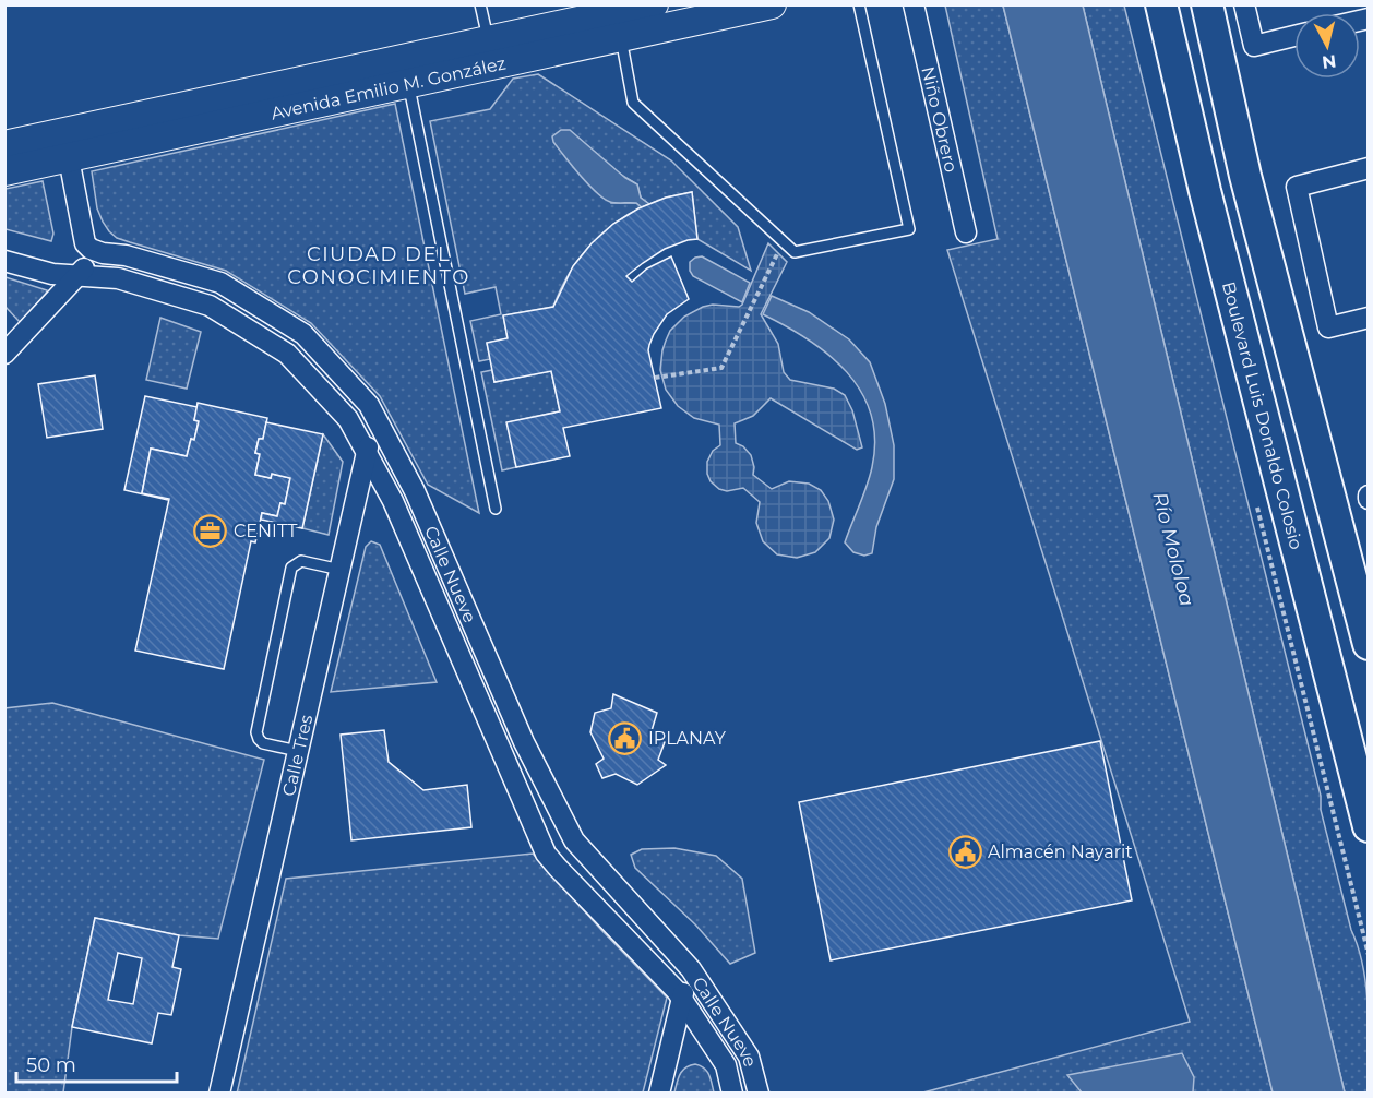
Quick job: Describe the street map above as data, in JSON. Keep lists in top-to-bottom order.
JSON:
{
  "streets": {
    "main road": ["Avenida Emilio M. González", "Boulevard Luis Donaldo Colosio"],
    "street": ["Niño Obrero", "Calle Nueve", "Calle Tres"]
  },
  "crossings": [
    ["Calle Nueve", "Calle Tres"]
  ],
  "districts": ["CIUDAD DEL CONOCIMIENTO"],
  "water": ["Río Mololoa"],
  "places": {
    "office": ["CENITT"],
    "public building": ["IPLANAY", "Almacén Nayarit"]
  },
  "scale_bar": "50 m",
  "north": "bottom"
}
